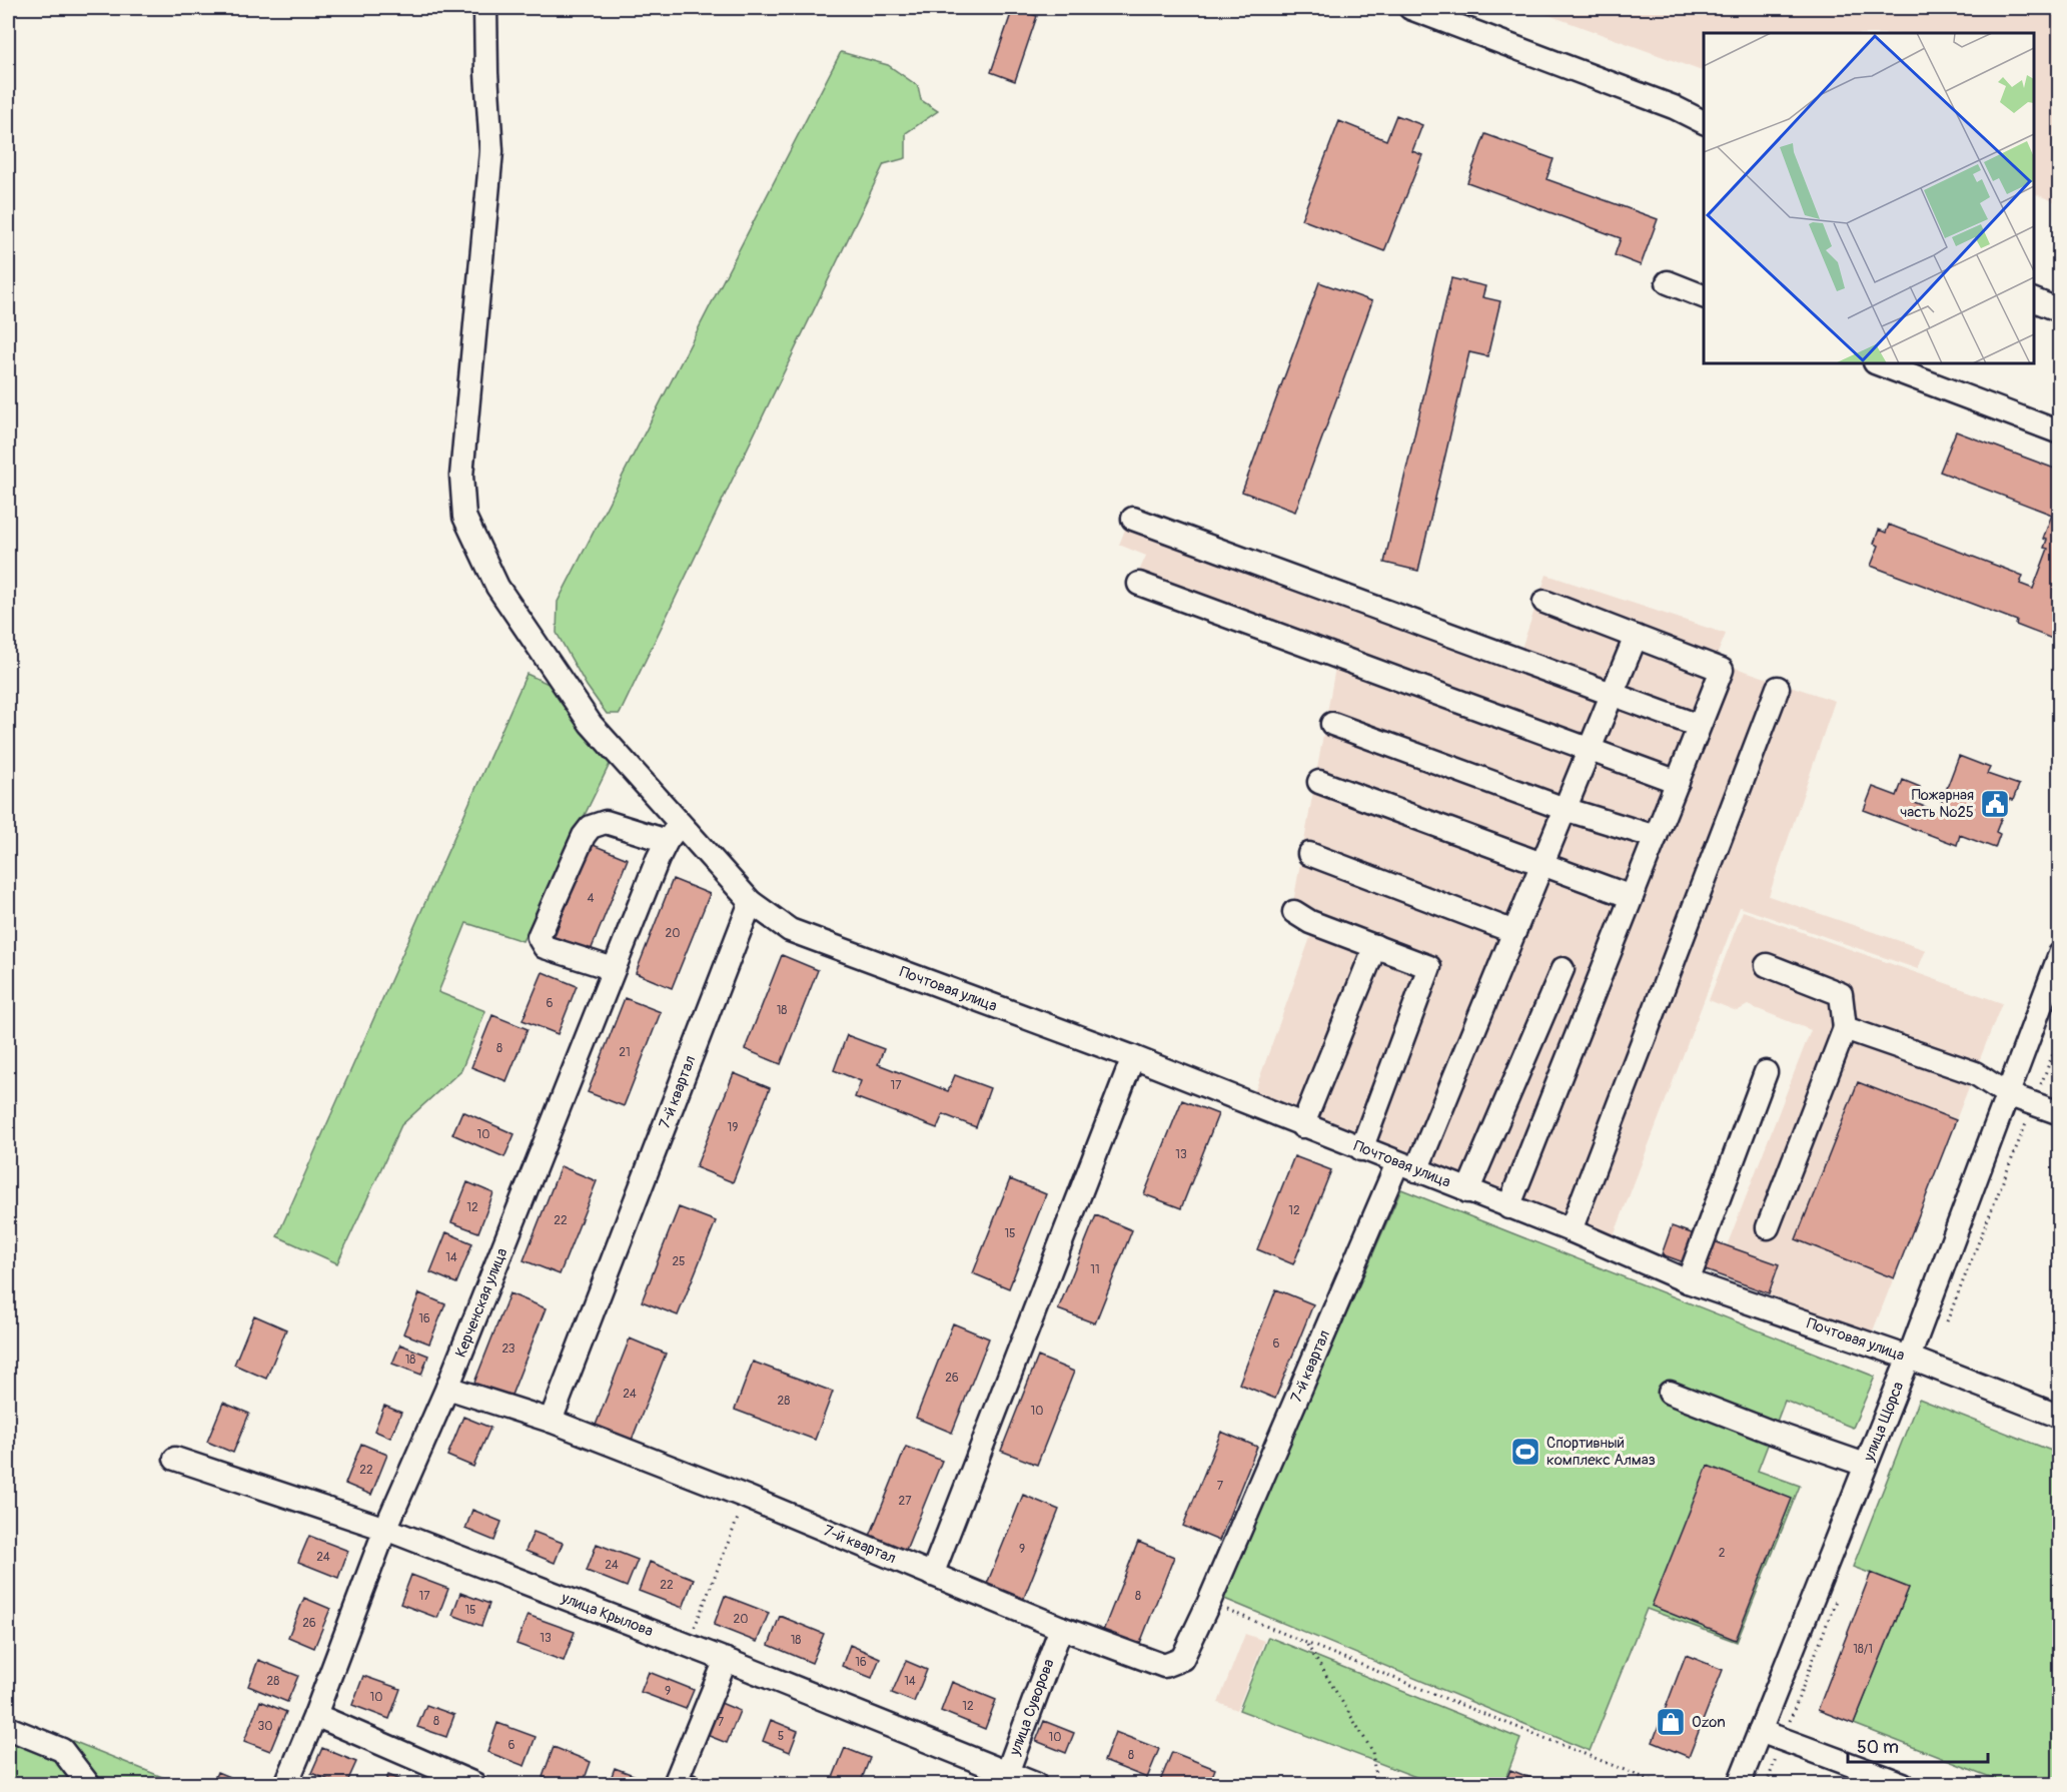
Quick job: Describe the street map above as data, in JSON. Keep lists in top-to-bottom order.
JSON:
{
  "streets": {
    "street": [
      "Почтовая улица",
      "7-й квартал",
      "Керченская улица",
      "улица Щорса",
      "улица Крылова",
      "улица Суворова"
    ]
  },
  "crossings": [
    ["Почтовая улица", "7-й квартал"],
    ["Почтовая улица", "Керченская улица"],
    ["Почтовая улица", "улица Щорса"],
    ["7-й квартал", "улица Суворова"],
    ["Керченская улица", "улица Крылова"],
    ["улица Крылова", "улица Суворова"]
  ],
  "places": {
    "public building": ["Пожарная часть №25"],
    "sports": ["Спортивный комплекс Алмаз"],
    "shop": ["Ozon"]
  },
  "house_numbers": [
    "4",
    "20",
    "6",
    "18",
    "8",
    "21",
    "17",
    "19",
    "10",
    "13",
    "12",
    "12",
    "22",
    "15",
    "14",
    "25",
    "11",
    "16",
    "6",
    "23",
    "18",
    "26",
    "24",
    "28",
    "10",
    "22",
    "7",
    "27",
    "9",
    "2",
    "24",
    "24",
    "22",
    "17",
    "8",
    "15",
    "20",
    "26",
    "13",
    "18",
    "18/1",
    "16",
    "28",
    "14",
    "9",
    "10",
    "12",
    "8",
    "7",
    "30",
    "5",
    "10",
    "6",
    "8"
  ],
  "scale_bar": "50 m"
}
